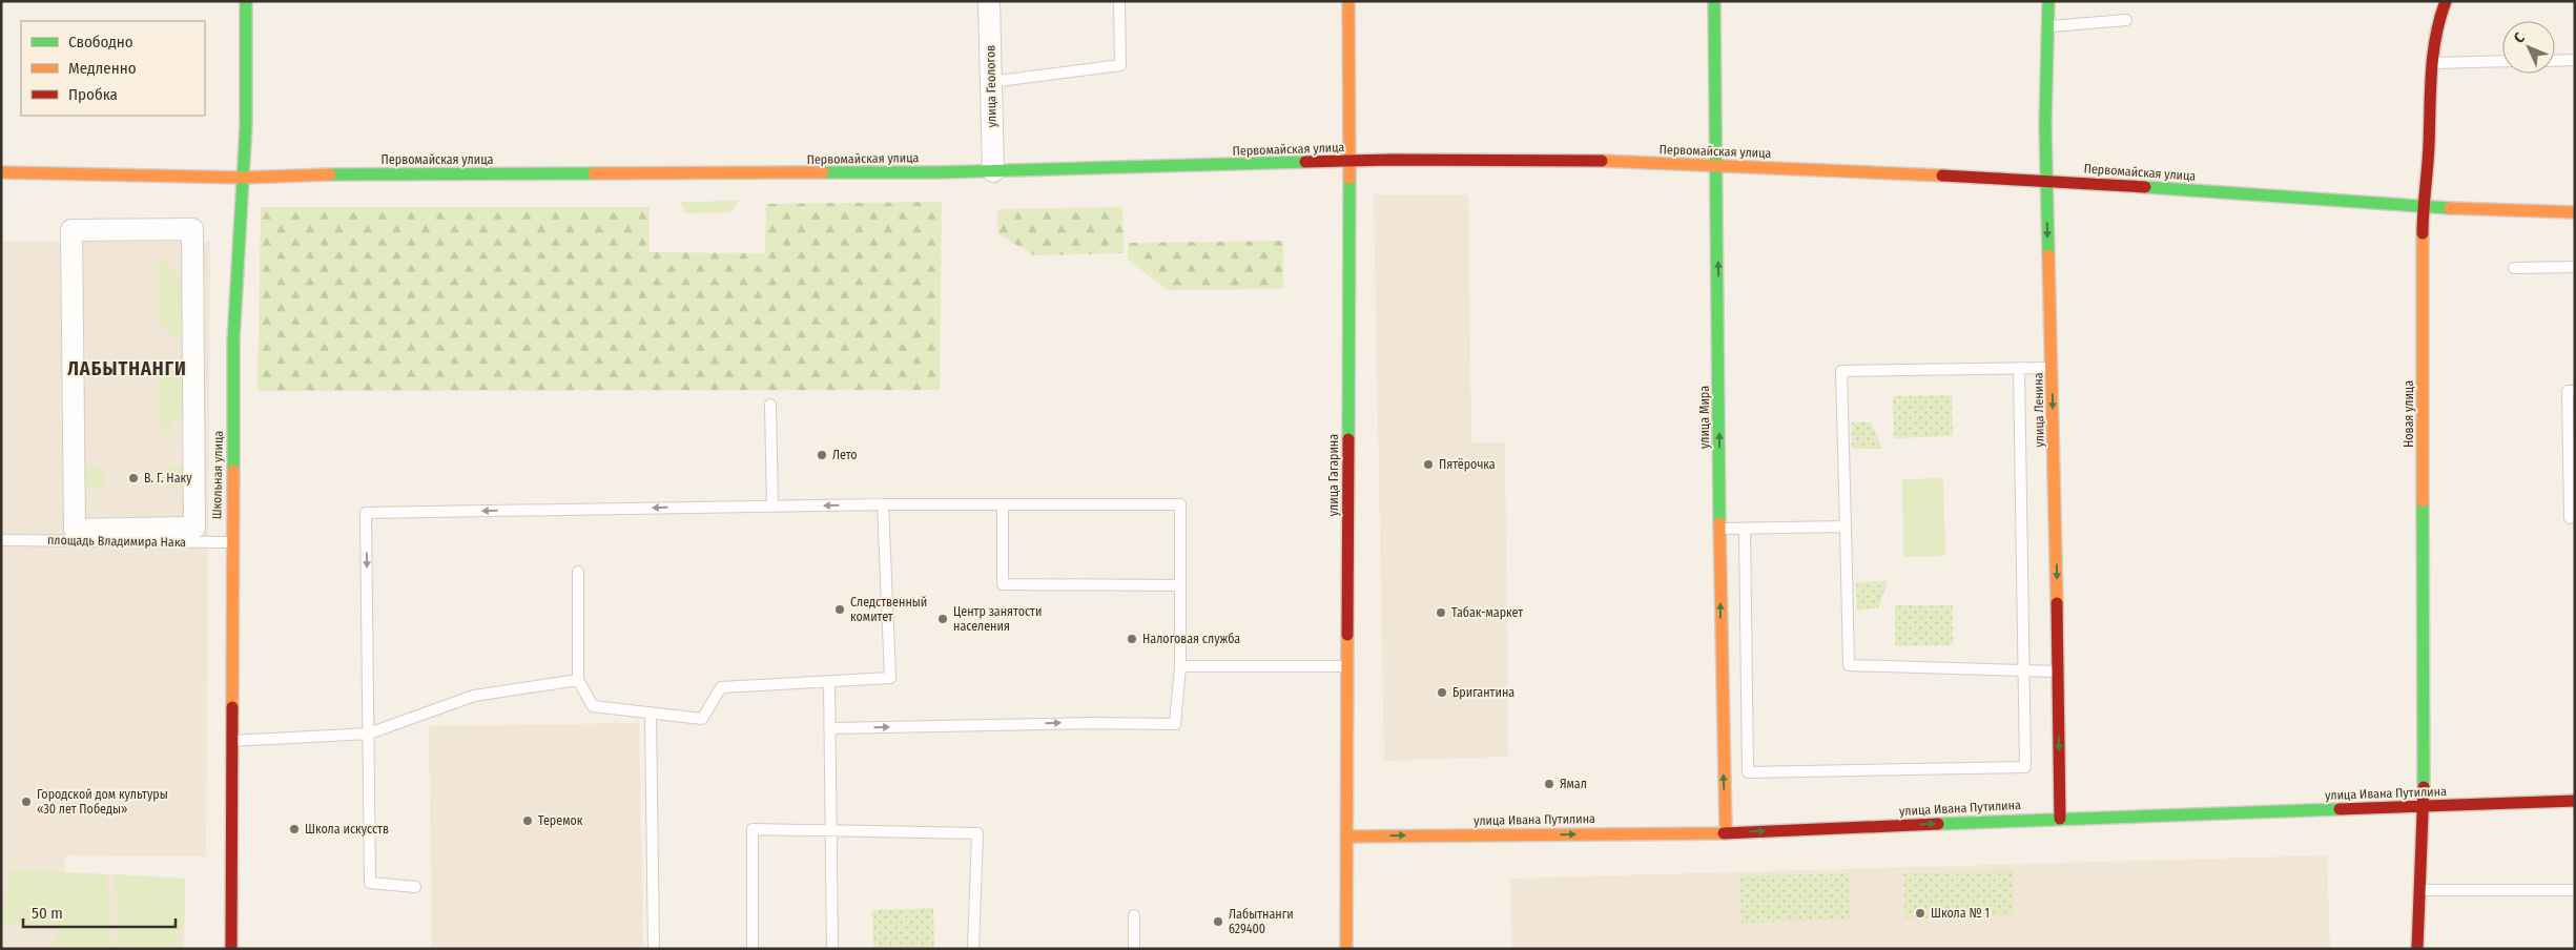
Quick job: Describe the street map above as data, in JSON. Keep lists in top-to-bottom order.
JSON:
{
  "streets": {
    "street": [
      "улица Геологов",
      "Первомайская улица",
      "улица Ленина",
      "Новая улица",
      "улица Мира",
      "Школьная улица",
      "улица Гагарина",
      "площадь Владимира Нака",
      "улица Ивана Путилина"
    ]
  },
  "crossings": [
    ["улица Геологов", "Первомайская улица"],
    ["Первомайская улица", "улица Ленина"],
    ["Первомайская улица", "Новая улица"],
    ["Первомайская улица", "улица Мира"],
    ["Первомайская улица", "Школьная улица"],
    ["Первомайская улица", "улица Гагарина"],
    ["улица Ленина", "улица Ивана Путилина"],
    ["Новая улица", "улица Ивана Путилина"],
    ["улица Мира", "улица Ивана Путилина"],
    ["Школьная улица", "площадь Владимира Нака"],
    ["улица Гагарина", "улица Ивана Путилина"]
  ],
  "one_way": ["улица Ленина", "улица Мира", "улица Ивана Путилина"],
  "districts": ["ЛАБЫТНАНГИ"],
  "places": [
    "Лето",
    "Пятёрочка",
    "В. Г. Наку",
    "Следственный комитет",
    "Табак-маркет",
    "Центр занятости населения",
    "Налоговая служба",
    "Бригантина",
    "Ямал",
    "Городской дом культуры «30 лет Победы»",
    "Теремок",
    "Школа искусств",
    "Школа № 1",
    "Лабытнанги 629400"
  ],
  "legend": ["Свободно", "Медленно", "Пробка"],
  "scale_bar": "50 m",
  "north": "top left"
}
